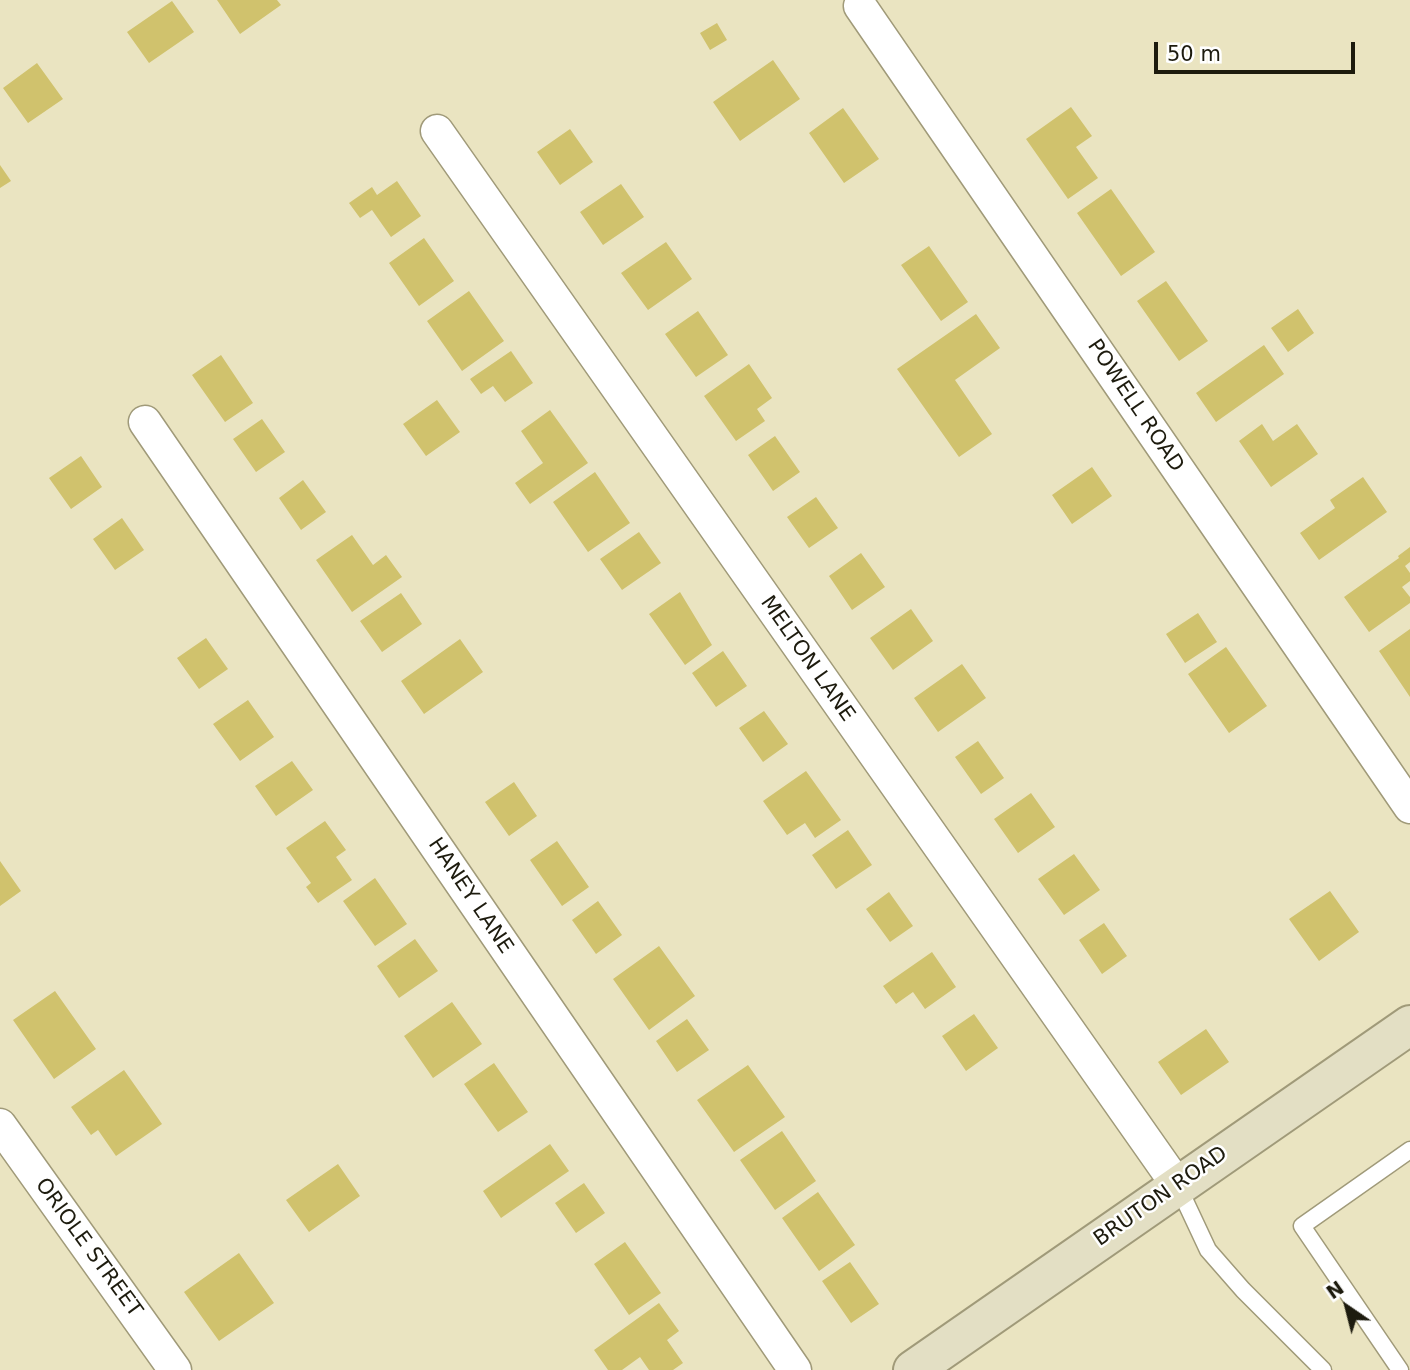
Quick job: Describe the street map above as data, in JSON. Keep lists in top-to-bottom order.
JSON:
{
  "streets": {
    "main road": ["BRUTON ROAD"],
    "street": [
      "POWELL ROAD",
      "MELTON LANE",
      "HANEY LANE",
      "ORIOLE STREET"
    ]
  },
  "crossings": [
    ["MELTON LANE", "BRUTON ROAD"]
  ],
  "scale_bar": "50 m",
  "north": "top left"
}
